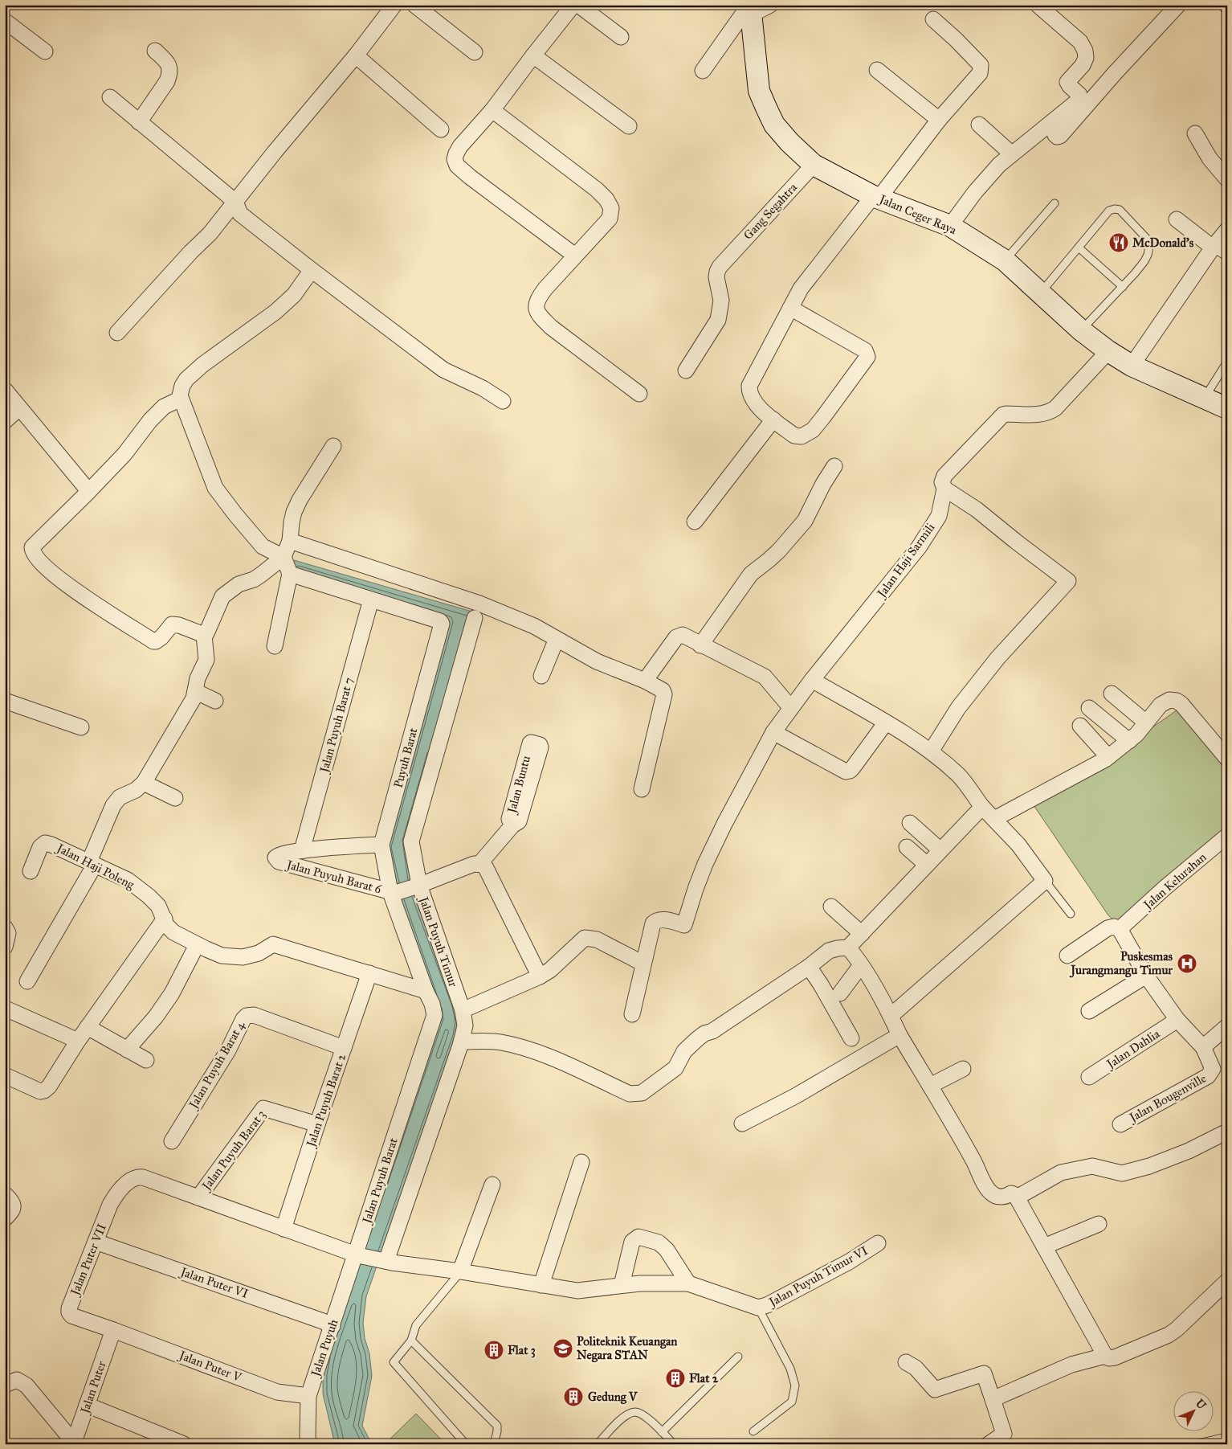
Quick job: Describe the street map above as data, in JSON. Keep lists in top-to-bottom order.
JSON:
{
  "streets": {
    "main road": ["Jalan Ceger Raya"],
    "street": [
      "Gang Segahtra",
      "Jalan Haji Sarmili",
      "Jalan Puyuh Barat 7",
      "Puyuh Barat",
      "Jalan Buntu",
      "Jalan Haji Poleng",
      "Jalan Puyuh Barat 6",
      "Jalan Kelurahan",
      "Jalan Puyuh Timur",
      "Jalan Dahlia",
      "Jalan Puyuh Barat 4",
      "Jalan Bougenville",
      "Jalan Puyuh Barat 2",
      "Jalan Puyuh Barat 3",
      "Jalan Puyuh Barat",
      "Jalan Puter VII",
      "Jalan Puyuh Timur VI",
      "Jalan Puter VI",
      "Jalan Puyuh",
      "Jalan Puter V",
      "Jalan Puter"
    ]
  },
  "crossings": [
    ["Gang Segahtra", "Jalan Ceger Raya"],
    ["Jalan Ceger Raya", "Jalan Haji Sarmili"],
    ["Jalan Puyuh Barat 7", "Puyuh Barat"],
    ["Jalan Puyuh Barat 7", "Jalan Puyuh Barat 6"],
    ["Puyuh Barat", "Jalan Puyuh Barat 6"],
    ["Puyuh Barat", "Jalan Puyuh Barat"],
    ["Jalan Haji Poleng", "Jalan Puyuh Barat 2"],
    ["Jalan Haji Poleng", "Jalan Puyuh Barat"],
    ["Jalan Puyuh Barat 6", "Jalan Puyuh Barat"],
    ["Jalan Puyuh Barat 4", "Jalan Puyuh Barat 2"],
    ["Jalan Puyuh Barat 2", "Jalan Puyuh Barat 3"],
    ["Jalan Puyuh Barat 3", "Jalan Puter VII"],
    ["Jalan Puyuh Barat", "Jalan Puyuh"],
    ["Jalan Puter VII", "Jalan Puter VI"],
    ["Jalan Puter VII", "Jalan Puter V"],
    ["Jalan Puter VII", "Jalan Puter"],
    ["Jalan Puter VI", "Jalan Puyuh"],
    ["Jalan Puyuh", "Jalan Puter V"],
    ["Jalan Puter V", "Jalan Puter"]
  ],
  "places": {
    "restaurant": ["McDonald's"],
    "hospital": ["Puskesmas Jurangmangu Timur"],
    "school or university": ["Politeknik Keuangan Negara STAN"],
    "building": ["Flat 3", "Flat 2", "Gedung V"]
  },
  "north": "top right"
}
